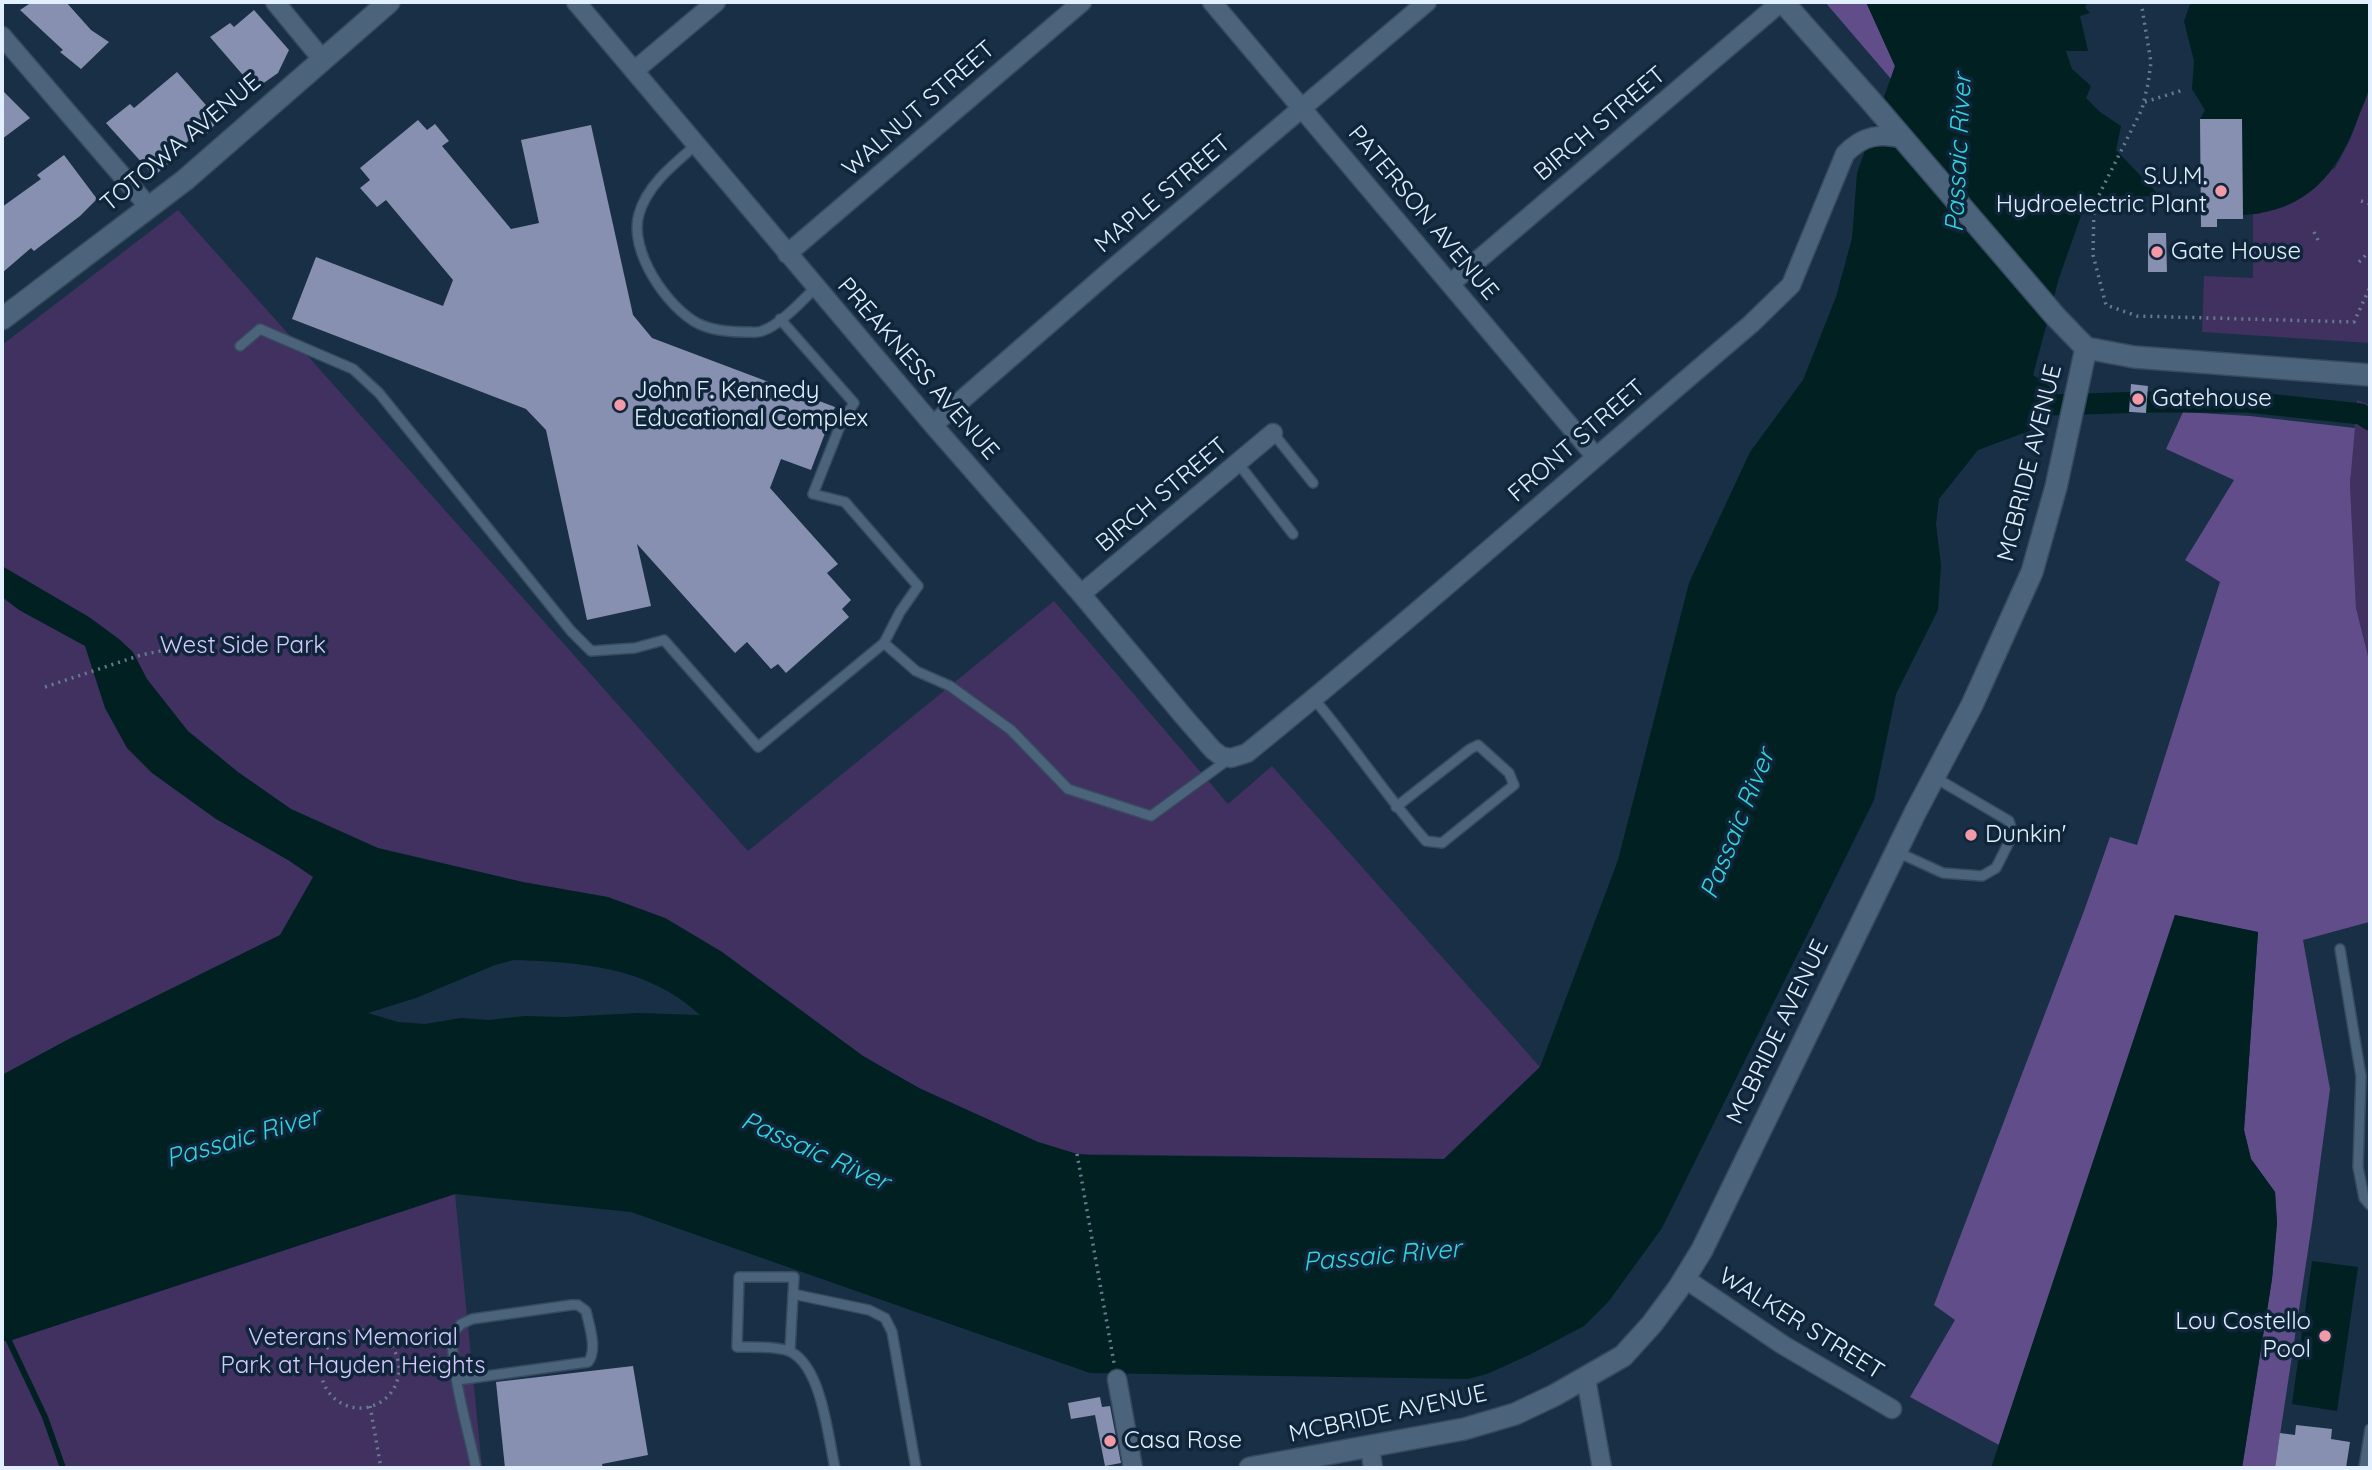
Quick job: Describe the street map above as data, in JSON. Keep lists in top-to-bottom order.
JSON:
{
  "streets": {
    "main road": ["TOTOWA AVENUE", "MCBRIDE AVENUE"],
    "street": [
      "WALNUT STREET",
      "BIRCH STREET",
      "MAPLE STREET",
      "PATERSON AVENUE",
      "PREAKNESS AVENUE",
      "FRONT STREET",
      "WALKER STREET"
    ]
  },
  "crossings": [
    ["WALNUT STREET", "PREAKNESS AVENUE"],
    ["BIRCH STREET", "PATERSON AVENUE"],
    ["BIRCH STREET", "PREAKNESS AVENUE"],
    ["MAPLE STREET", "PATERSON AVENUE"],
    ["MAPLE STREET", "PREAKNESS AVENUE"],
    ["PATERSON AVENUE", "FRONT STREET"],
    ["PREAKNESS AVENUE", "FRONT STREET"],
    ["MCBRIDE AVENUE", "WALKER STREET"]
  ],
  "water": ["Passaic River"],
  "parks": ["West Side Park", "Veterans Memorial Park at Hayden Heights"],
  "places": [
    "S.U.M. Hydroelectric Plant",
    "Gate House",
    "Gatehouse",
    "John F. Kennedy Educational Complex",
    "Dunkin'",
    "Lou Costello Pool",
    "Casa Rose"
  ]
}
